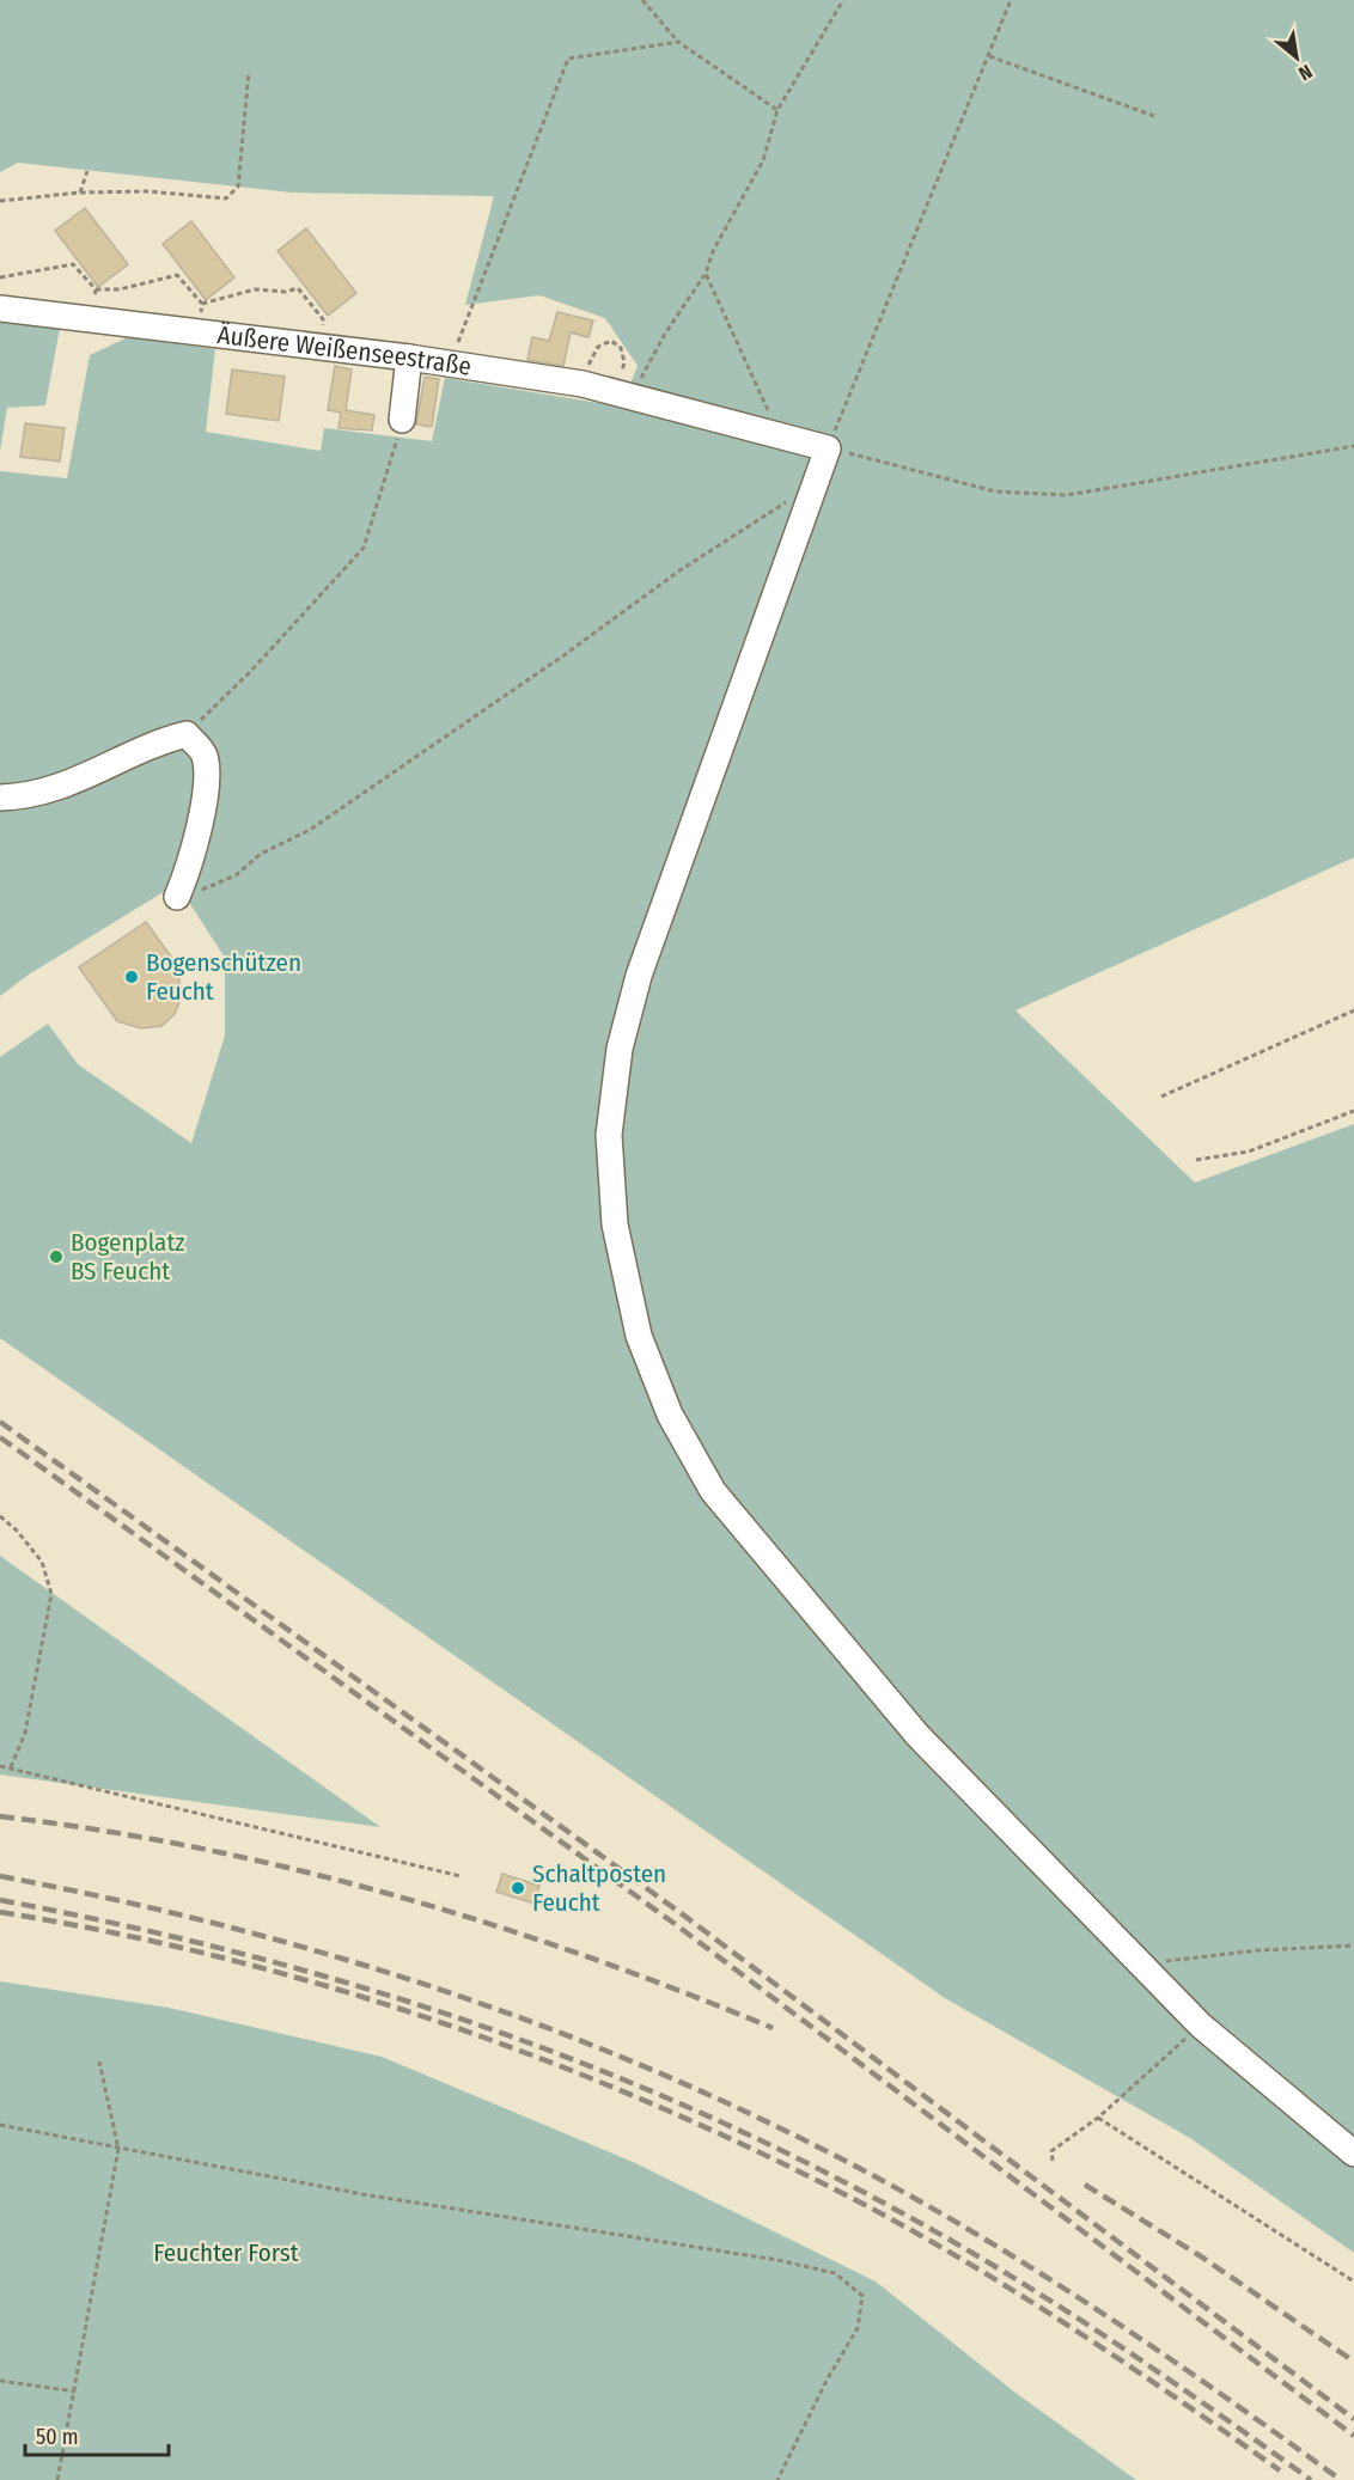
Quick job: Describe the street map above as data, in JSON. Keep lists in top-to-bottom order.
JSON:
{
  "streets": {
    "street": ["Äußere Weißenseestraße"]
  },
  "parks": ["Feuchter Forst"],
  "places": ["Bogenschützen Feucht", "Bogenplatz BS Feucht", "Schaltposten Feucht"],
  "scale_bar": "50 m",
  "north": "bottom right"
}
